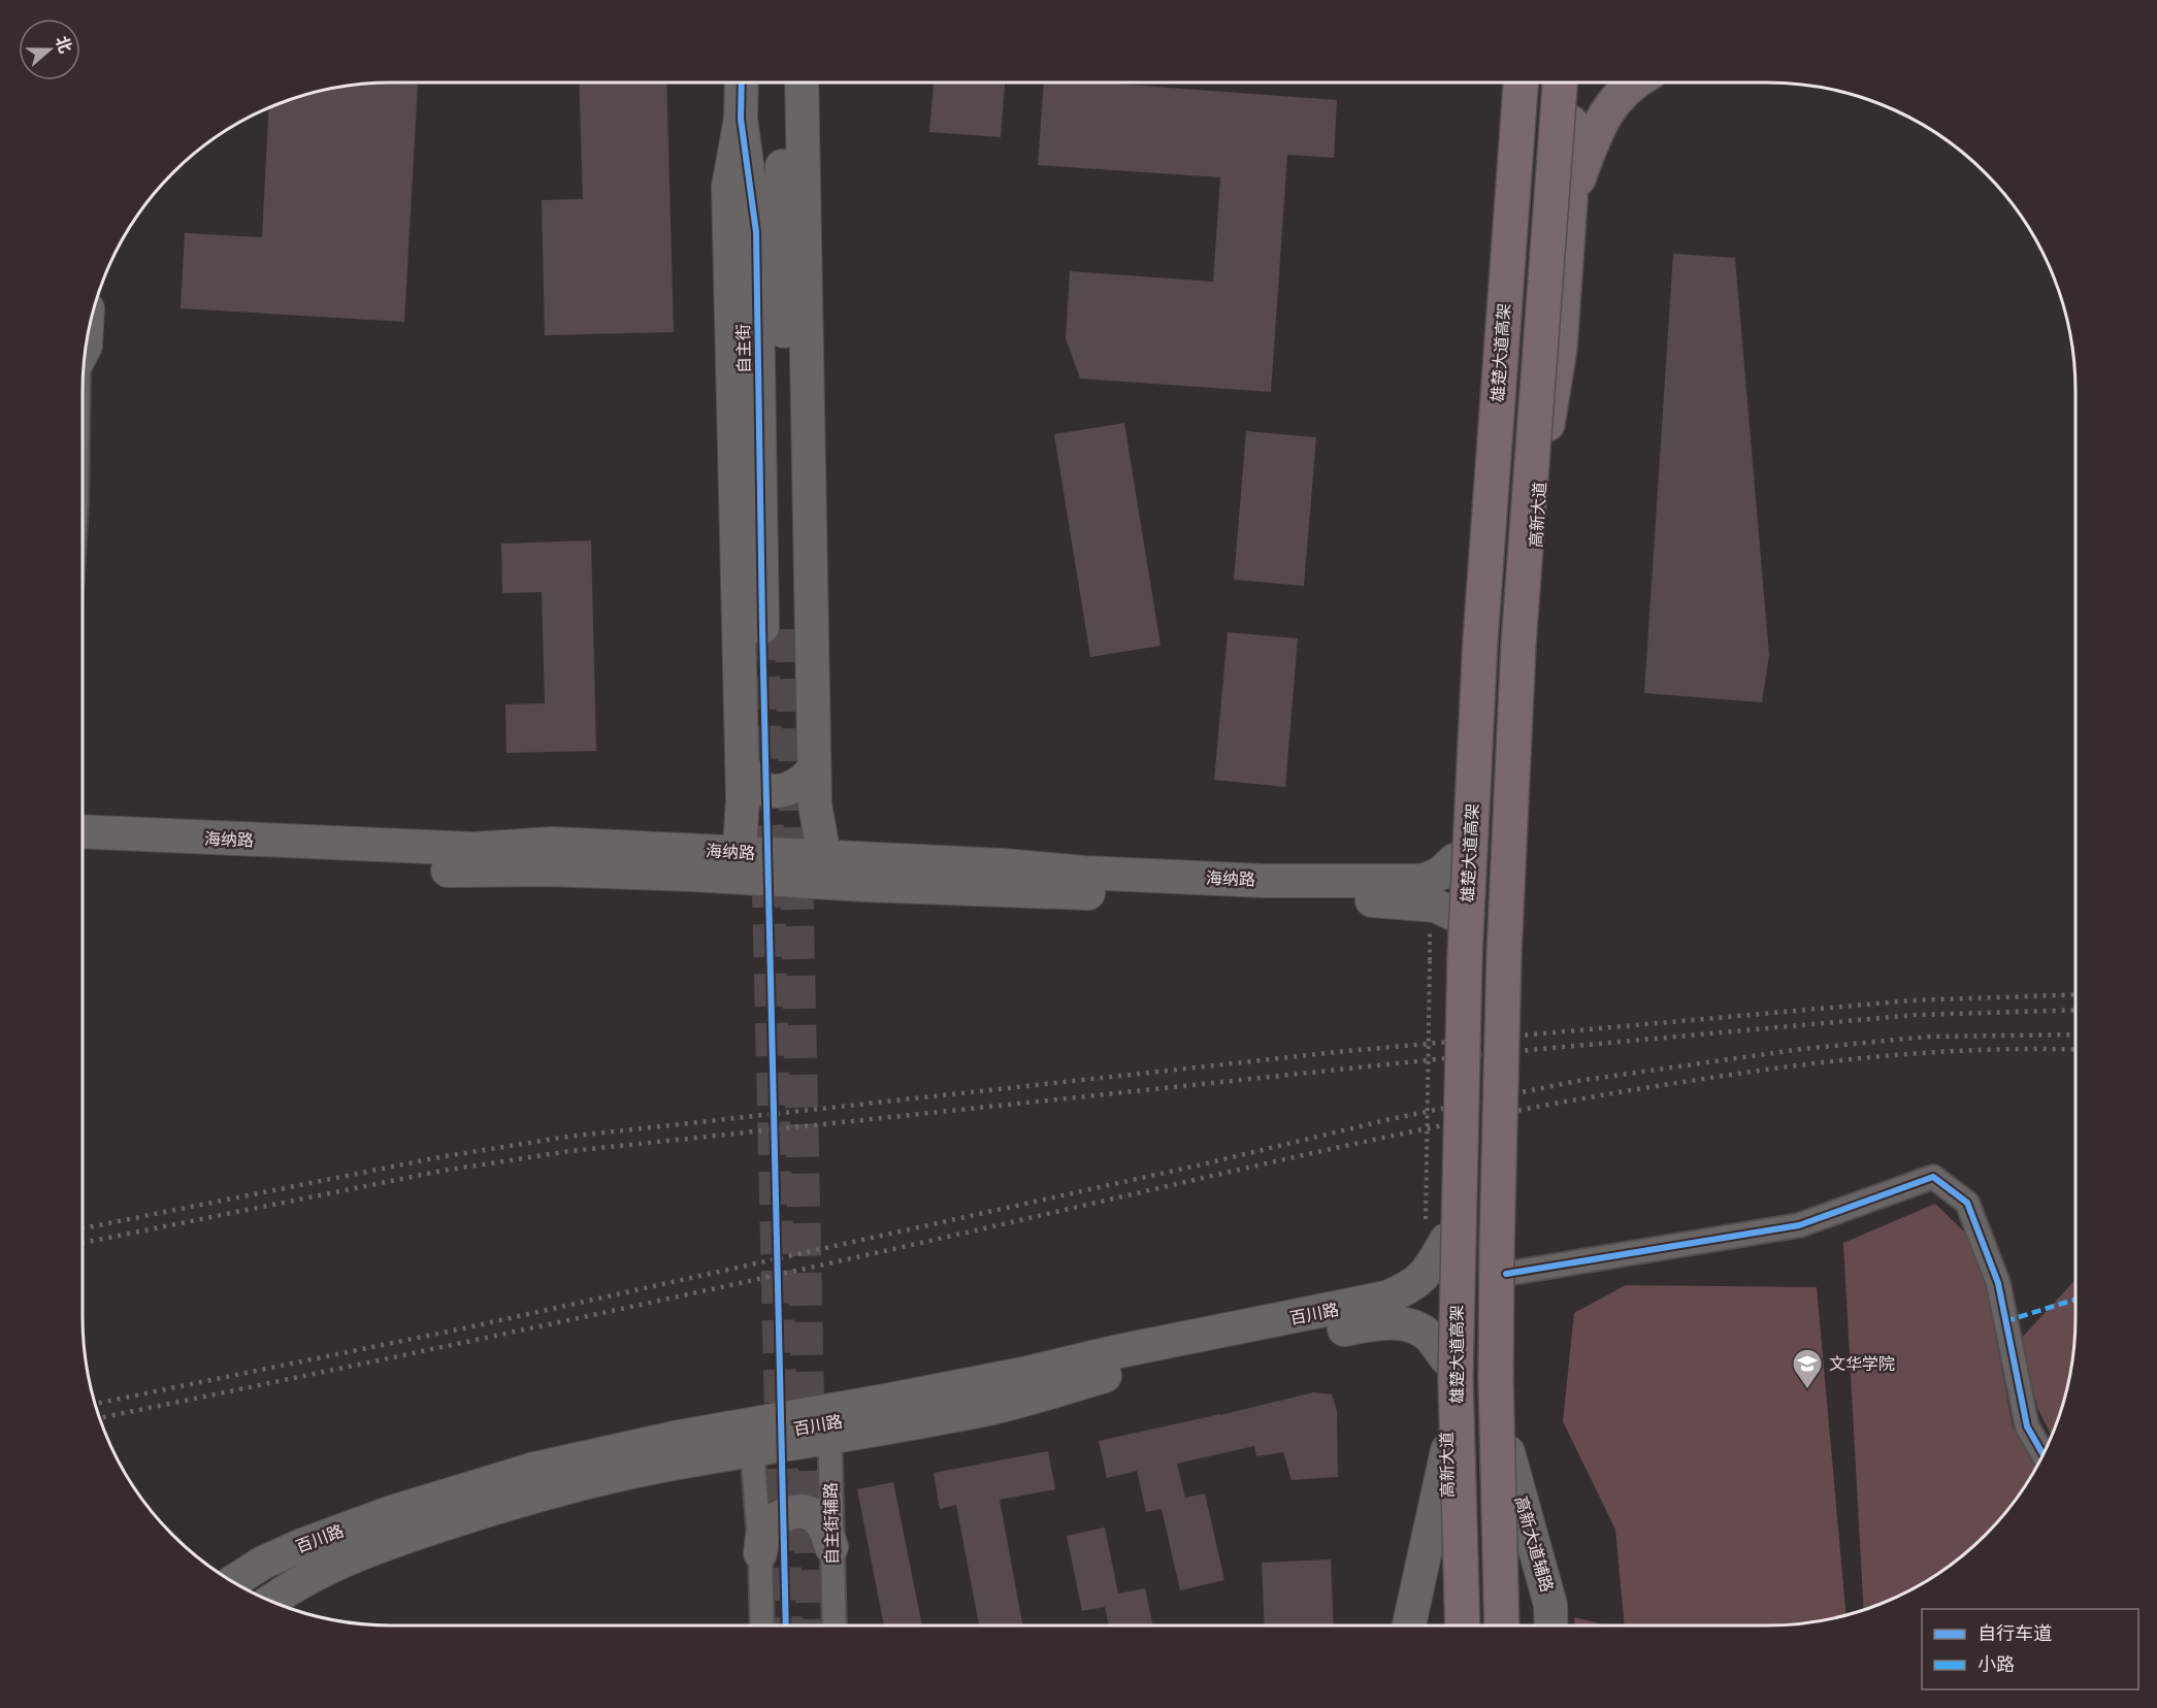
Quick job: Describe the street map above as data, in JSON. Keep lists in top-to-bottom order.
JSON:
{
  "streets": {
    "highway": ["雄楚大道高架"],
    "main road": [
      "自主街",
      "高新大道",
      "海纳路",
      "百川路",
      "高新大道辅路"
    ],
    "street": ["自主街辅路"]
  },
  "crossings": [
    ["高新大道", "百川路"],
    ["百川路", "自主街辅路"]
  ],
  "places": {
    "school or university": ["文华学院"]
  },
  "legend": ["自行车道", "小路"],
  "north": "right"
}
